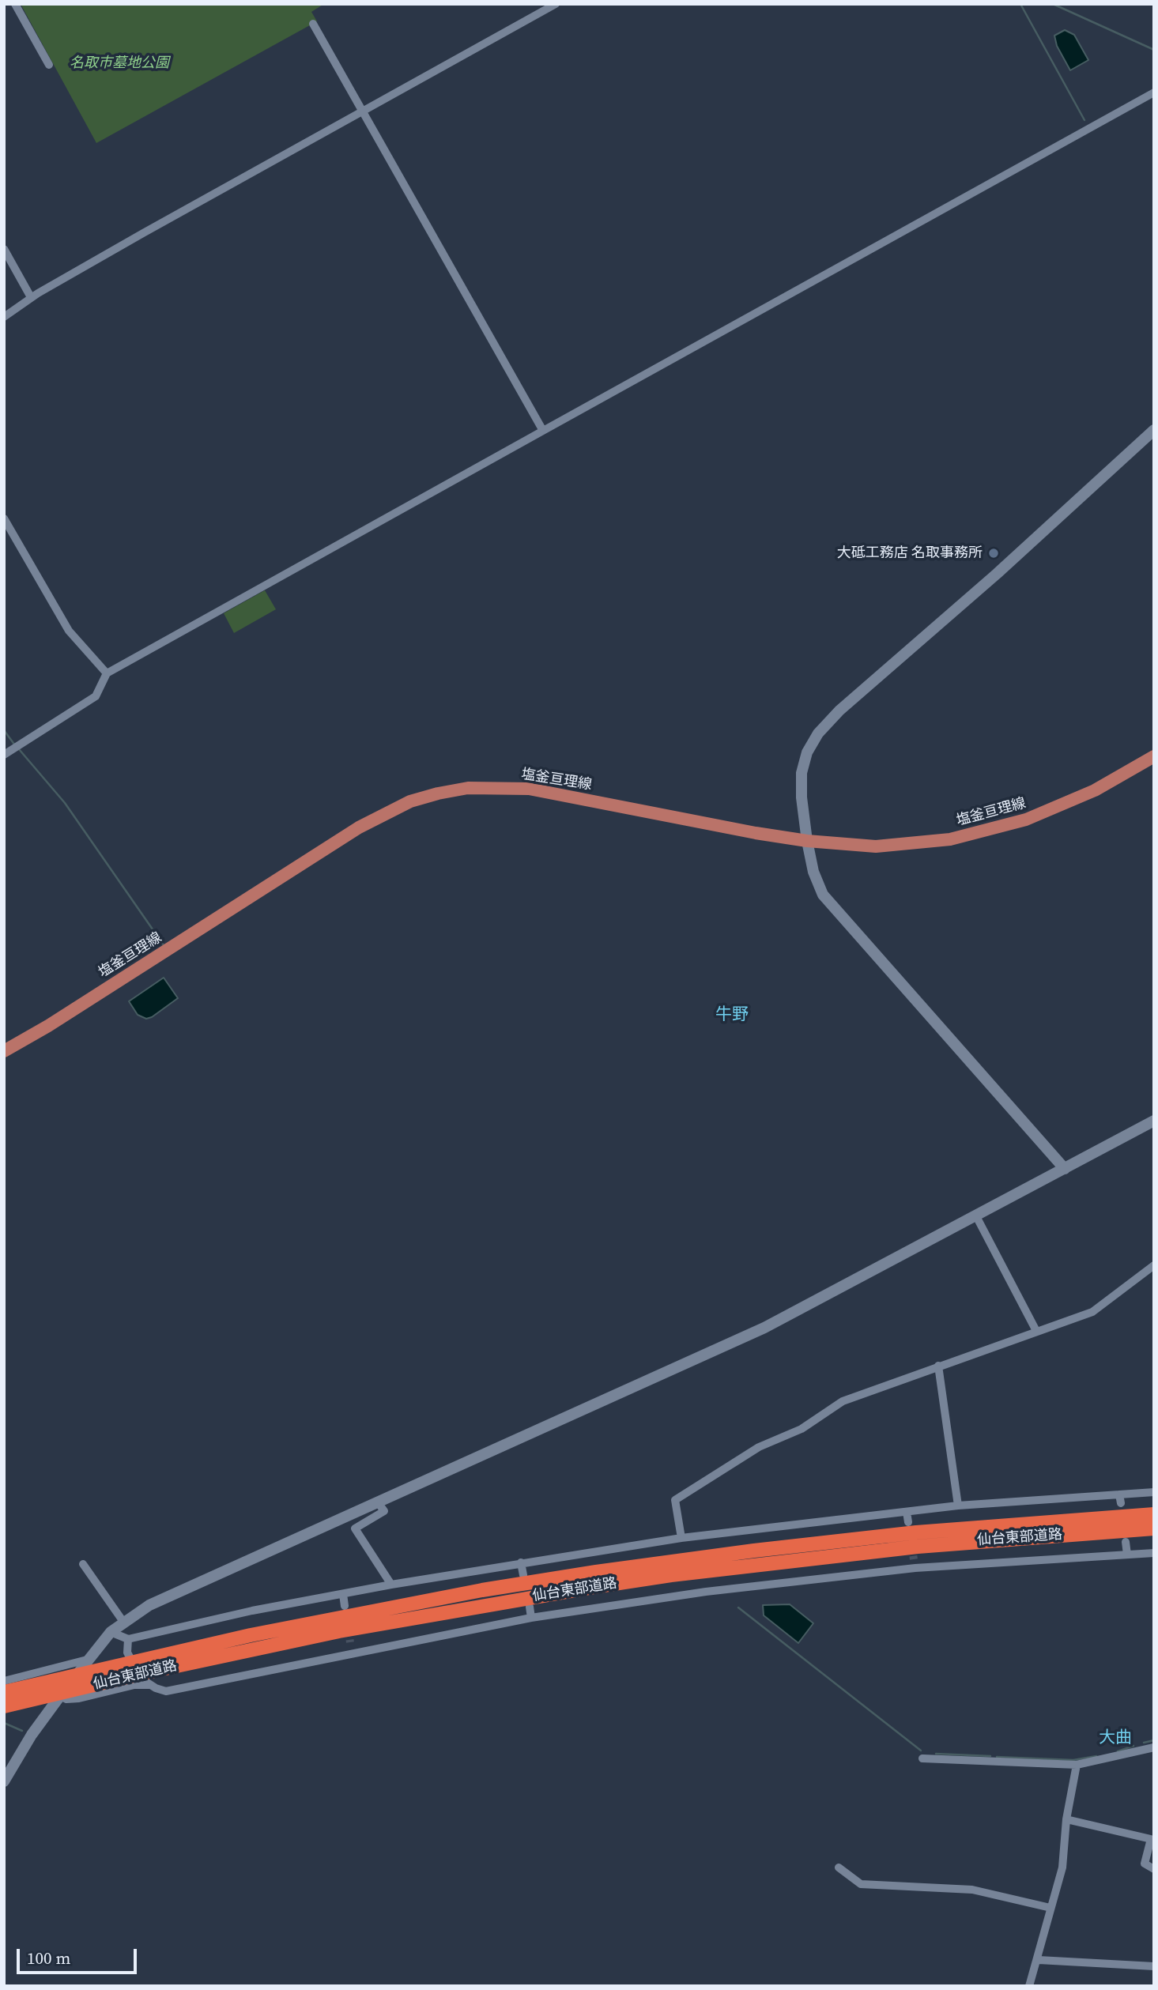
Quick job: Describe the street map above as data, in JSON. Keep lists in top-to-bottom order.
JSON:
{
  "streets": {
    "highway": ["仙台東部道路"],
    "main road": ["塩釜亘理線"]
  },
  "districts": ["牛野", "大曲"],
  "parks": ["名取市墓地公園"],
  "places": ["大砥工務店 名取事務所"],
  "scale_bar": "100 m"
}
